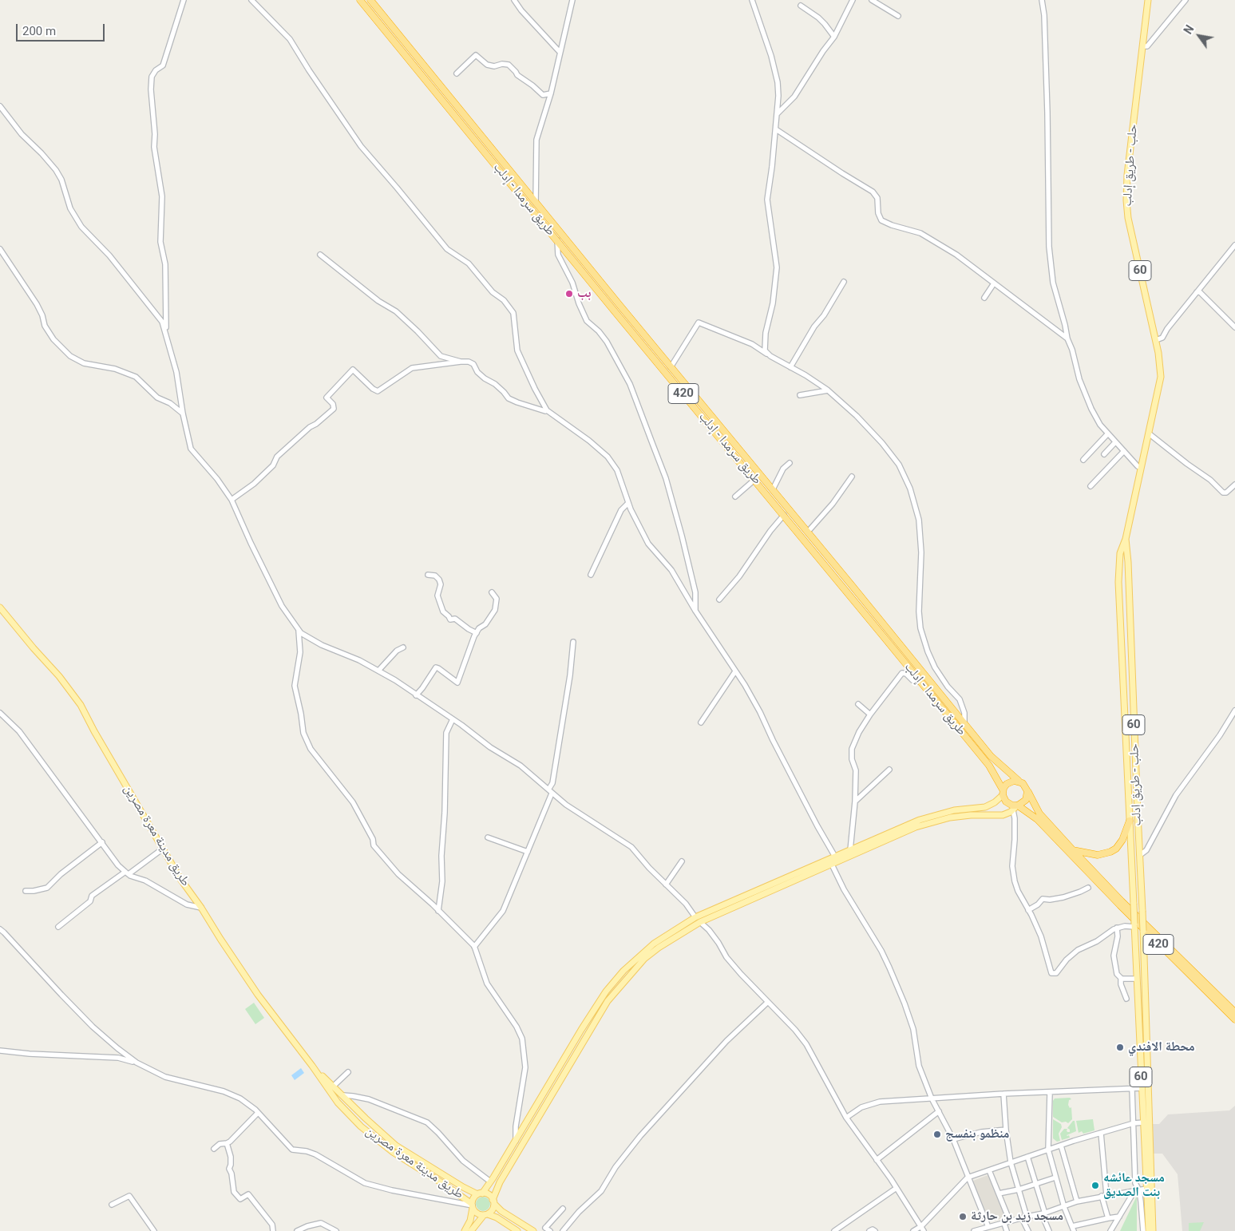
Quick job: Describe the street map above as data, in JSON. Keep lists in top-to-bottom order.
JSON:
{
  "streets": {
    "highway": ["طريق سرمدا - إدلب", "420"],
    "main road": ["حلب - طريق إدلب", "60", "طريق مدينة معرة مصرين"]
  },
  "crossings": [
    ["حلب - طريق إدلب", "60"],
    ["طريق سرمدا - إدلب", "420"]
  ],
  "places": [
    "بب",
    "محطة الافندي",
    "منظمو بنفسج",
    "مسجد عائشه بنت الصديق",
    "مسجد زيد بن حارثة"
  ],
  "scale_bar": "200 m",
  "north": "top left"
}
